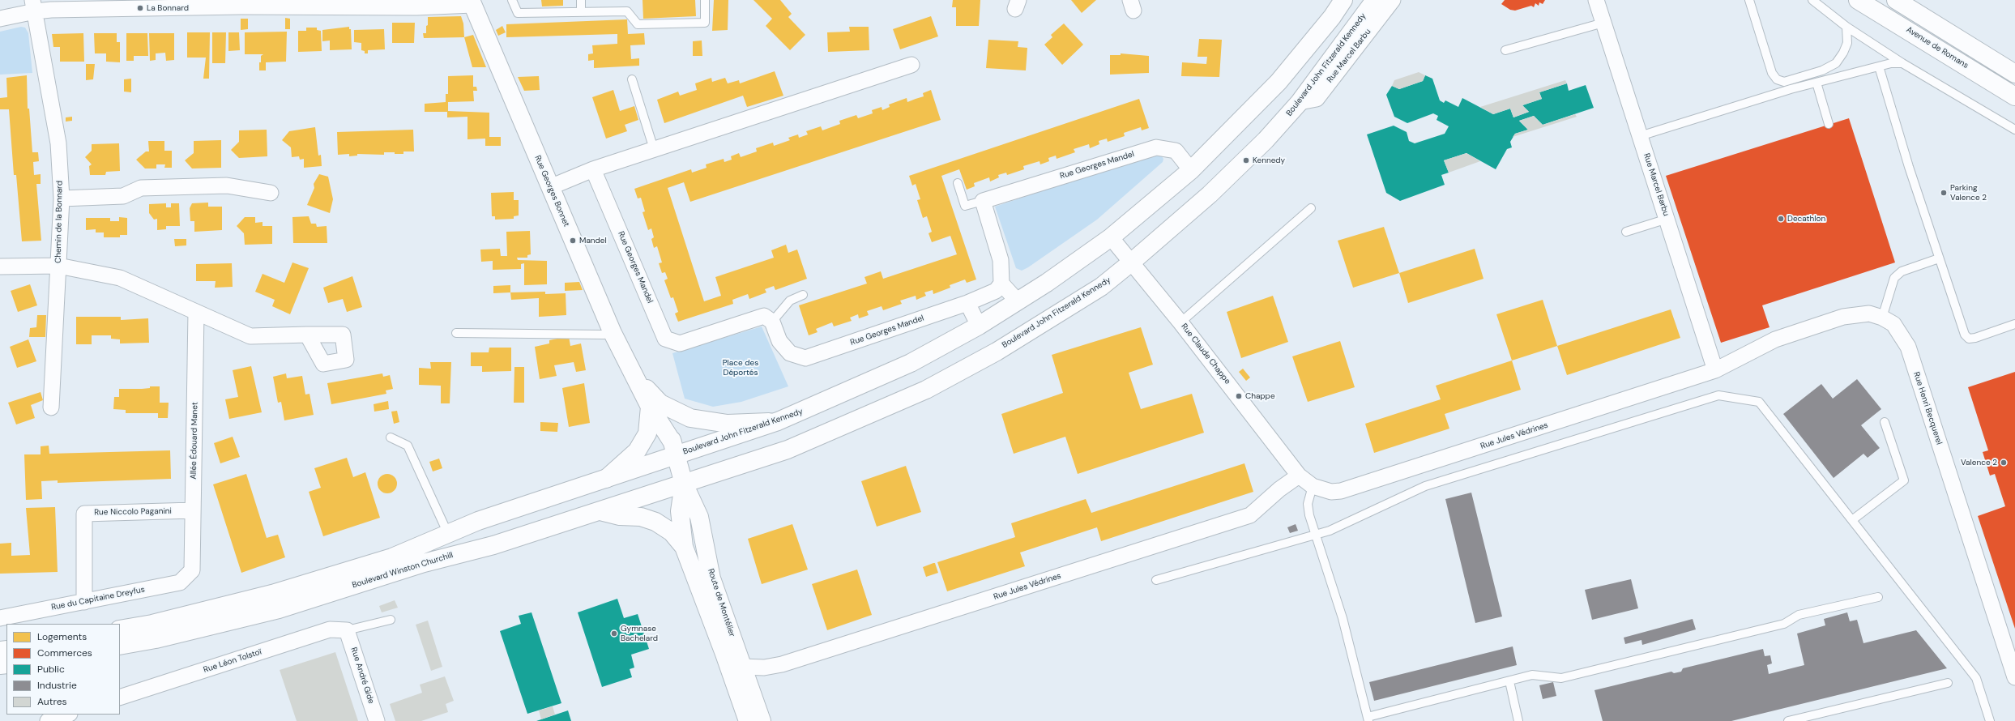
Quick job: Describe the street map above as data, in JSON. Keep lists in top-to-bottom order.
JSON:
{
  "streets": {
    "main road": [
      "Avenue de Romans",
      "Boulevard John Fitzerald Kennedy",
      "Rue Georges Bonnet",
      "Boulevard Winston Churchill",
      "Route de Montélier"
    ],
    "street": [
      "Rue Marcel Barbu",
      "Rue Georges Mandel",
      "Chemin de la Bonnard",
      "Rue Claude Chappe",
      "Rue Henri Becquerel",
      "Rue Jules Védrines",
      "Allée Édouard Manet",
      "Rue Niccolo Paganini",
      "Rue du Capitaine Dreyfus",
      "Rue Léon Tolstoï",
      "Rue André Gide"
    ]
  },
  "crossings": [
    ["Rue Marcel Barbu", "Boulevard John Fitzerald Kennedy"],
    ["Rue Marcel Barbu", "Rue Henri Becquerel"],
    ["Rue Marcel Barbu", "Rue Jules Védrines"],
    ["Boulevard John Fitzerald Kennedy", "Rue Georges Mandel"],
    ["Boulevard John Fitzerald Kennedy", "Rue Georges Bonnet"],
    ["Boulevard John Fitzerald Kennedy", "Rue Claude Chappe"],
    ["Boulevard John Fitzerald Kennedy", "Boulevard Winston Churchill"],
    ["Boulevard John Fitzerald Kennedy", "Route de Montélier"],
    ["Rue Georges Bonnet", "Boulevard Winston Churchill"],
    ["Rue Georges Bonnet", "Route de Montélier"],
    ["Rue Claude Chappe", "Rue Jules Védrines"],
    ["Rue Henri Becquerel", "Rue Jules Védrines"],
    ["Rue Jules Védrines", "Route de Montélier"],
    ["Allée Édouard Manet", "Rue Niccolo Paganini"],
    ["Allée Édouard Manet", "Rue du Capitaine Dreyfus"],
    ["Rue Niccolo Paganini", "Rue du Capitaine Dreyfus"],
    ["Boulevard Winston Churchill", "Route de Montélier"],
    ["Rue Léon Tolstoï", "Rue André Gide"]
  ],
  "parks": ["Place des Déportés"],
  "places": [
    "La Bonnard",
    "Kennedy",
    "Parking Valence 2",
    "Decathlon",
    "Mandel",
    "Chappe",
    "Valence 2",
    "Gymnase Bachelard"
  ],
  "legend": [
    "Logements",
    "Commerces",
    "Public",
    "Industrie",
    "Autres"
  ]
}
